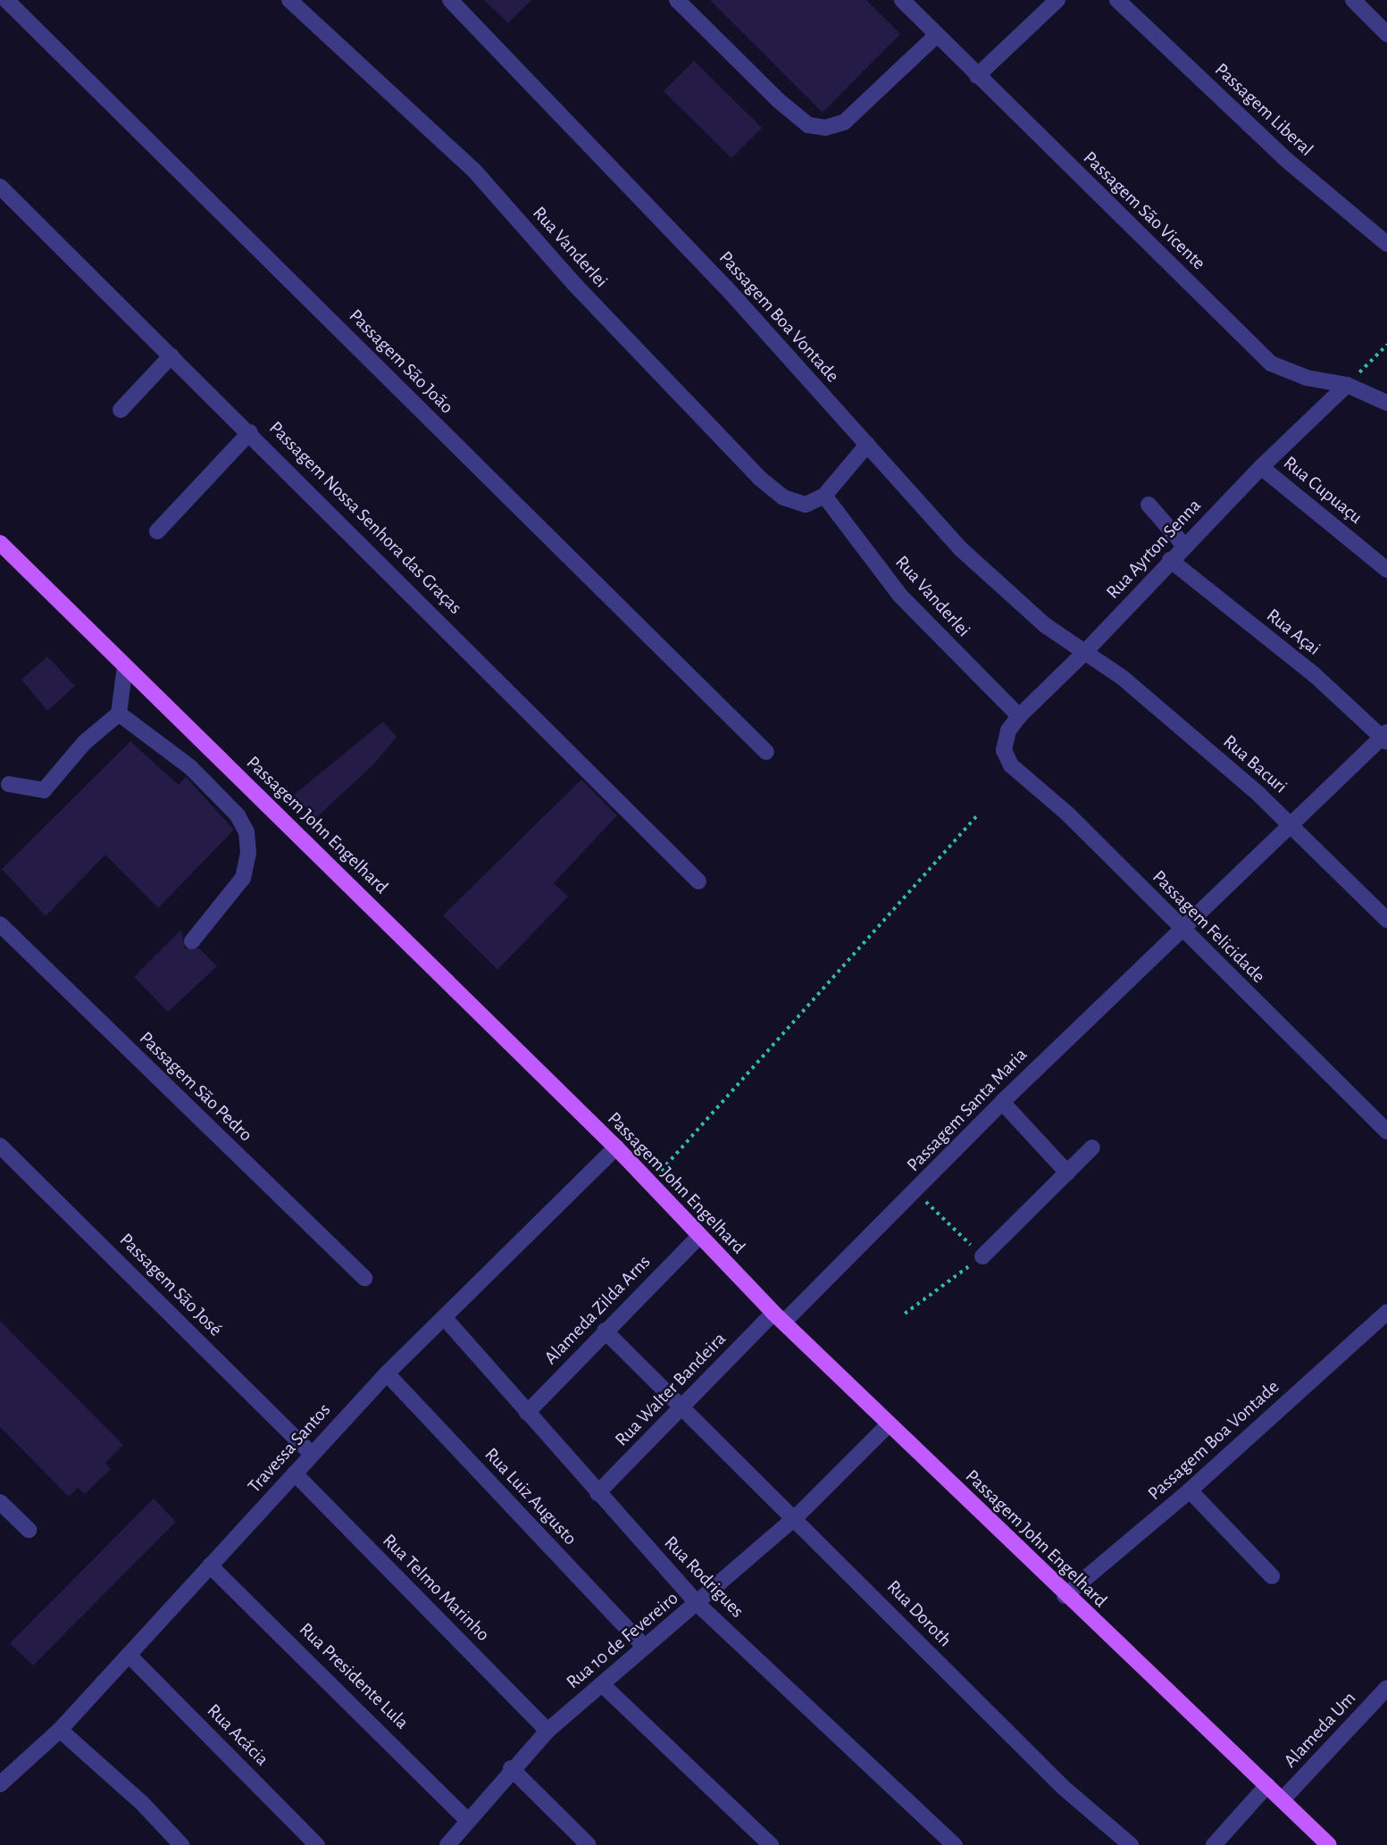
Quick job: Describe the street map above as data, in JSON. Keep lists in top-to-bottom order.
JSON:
{
  "streets": {
    "main road": ["Passagem John Engelhard"],
    "street": [
      "Passagem Liberal",
      "Passagem São Vicente",
      "Rua Vanderlei",
      "Passagem Boa Vontade",
      "Passagem São João",
      "Rua Cupuaçu",
      "Passagem Nossa Senhora das Graças",
      "Rua Ayrton Senna",
      "Rua Açai",
      "Rua Bacuri",
      "Passagem Felicidade",
      "Passagem São Pedro",
      "Passagem Santa Maria",
      "Passagem São José",
      "Alameda Zilda Arns",
      "Rua Walter Bandeira",
      "Travessa Santos",
      "Rua Luiz Augusto",
      "Rua Rodrigues",
      "Rua Telmo Marinho",
      "Rua Doroth",
      "Rua 10 de Fevereiro",
      "Rua Presidente Lula",
      "Alameda Um",
      "Rua Acácia"
    ]
  },
  "crossings": [
    ["Passagem São Vicente", "Rua Ayrton Senna"],
    ["Rua Vanderlei", "Rua Ayrton Senna"],
    ["Passagem Boa Vontade", "Rua Ayrton Senna"],
    ["Passagem Boa Vontade", "Rua Bacuri"],
    ["Passagem Boa Vontade", "Passagem John Engelhard"],
    ["Rua Cupuaçu", "Rua Ayrton Senna"],
    ["Rua Ayrton Senna", "Rua Açai"],
    ["Rua Ayrton Senna", "Rua Bacuri"],
    ["Rua Ayrton Senna", "Passagem Felicidade"],
    ["Rua Açai", "Passagem Santa Maria"],
    ["Rua Bacuri", "Passagem Santa Maria"],
    ["Passagem John Engelhard", "Passagem Santa Maria"],
    ["Passagem John Engelhard", "Alameda Zilda Arns"],
    ["Passagem John Engelhard", "Rua Walter Bandeira"],
    ["Passagem John Engelhard", "Travessa Santos"],
    ["Passagem John Engelhard", "Rua 10 de Fevereiro"],
    ["Passagem John Engelhard", "Alameda Um"],
    ["Passagem Felicidade", "Passagem Santa Maria"],
    ["Passagem Santa Maria", "Rua Walter Bandeira"],
    ["Passagem São José", "Travessa Santos"],
    ["Alameda Zilda Arns", "Rua Rodrigues"],
    ["Alameda Zilda Arns", "Rua Doroth"],
    ["Rua Walter Bandeira", "Rua Rodrigues"],
    ["Rua Walter Bandeira", "Rua Doroth"],
    ["Travessa Santos", "Rua Luiz Augusto"],
    ["Travessa Santos", "Rua Rodrigues"],
    ["Travessa Santos", "Rua Telmo Marinho"],
    ["Travessa Santos", "Rua Presidente Lula"],
    ["Travessa Santos", "Rua Acácia"],
    ["Rua Luiz Augusto", "Rua 10 de Fevereiro"],
    ["Rua Rodrigues", "Rua 10 de Fevereiro"],
    ["Rua Telmo Marinho", "Rua 10 de Fevereiro"],
    ["Rua Doroth", "Rua 10 de Fevereiro"],
    ["Rua 10 de Fevereiro", "Rua Presidente Lula"]
  ]
}
